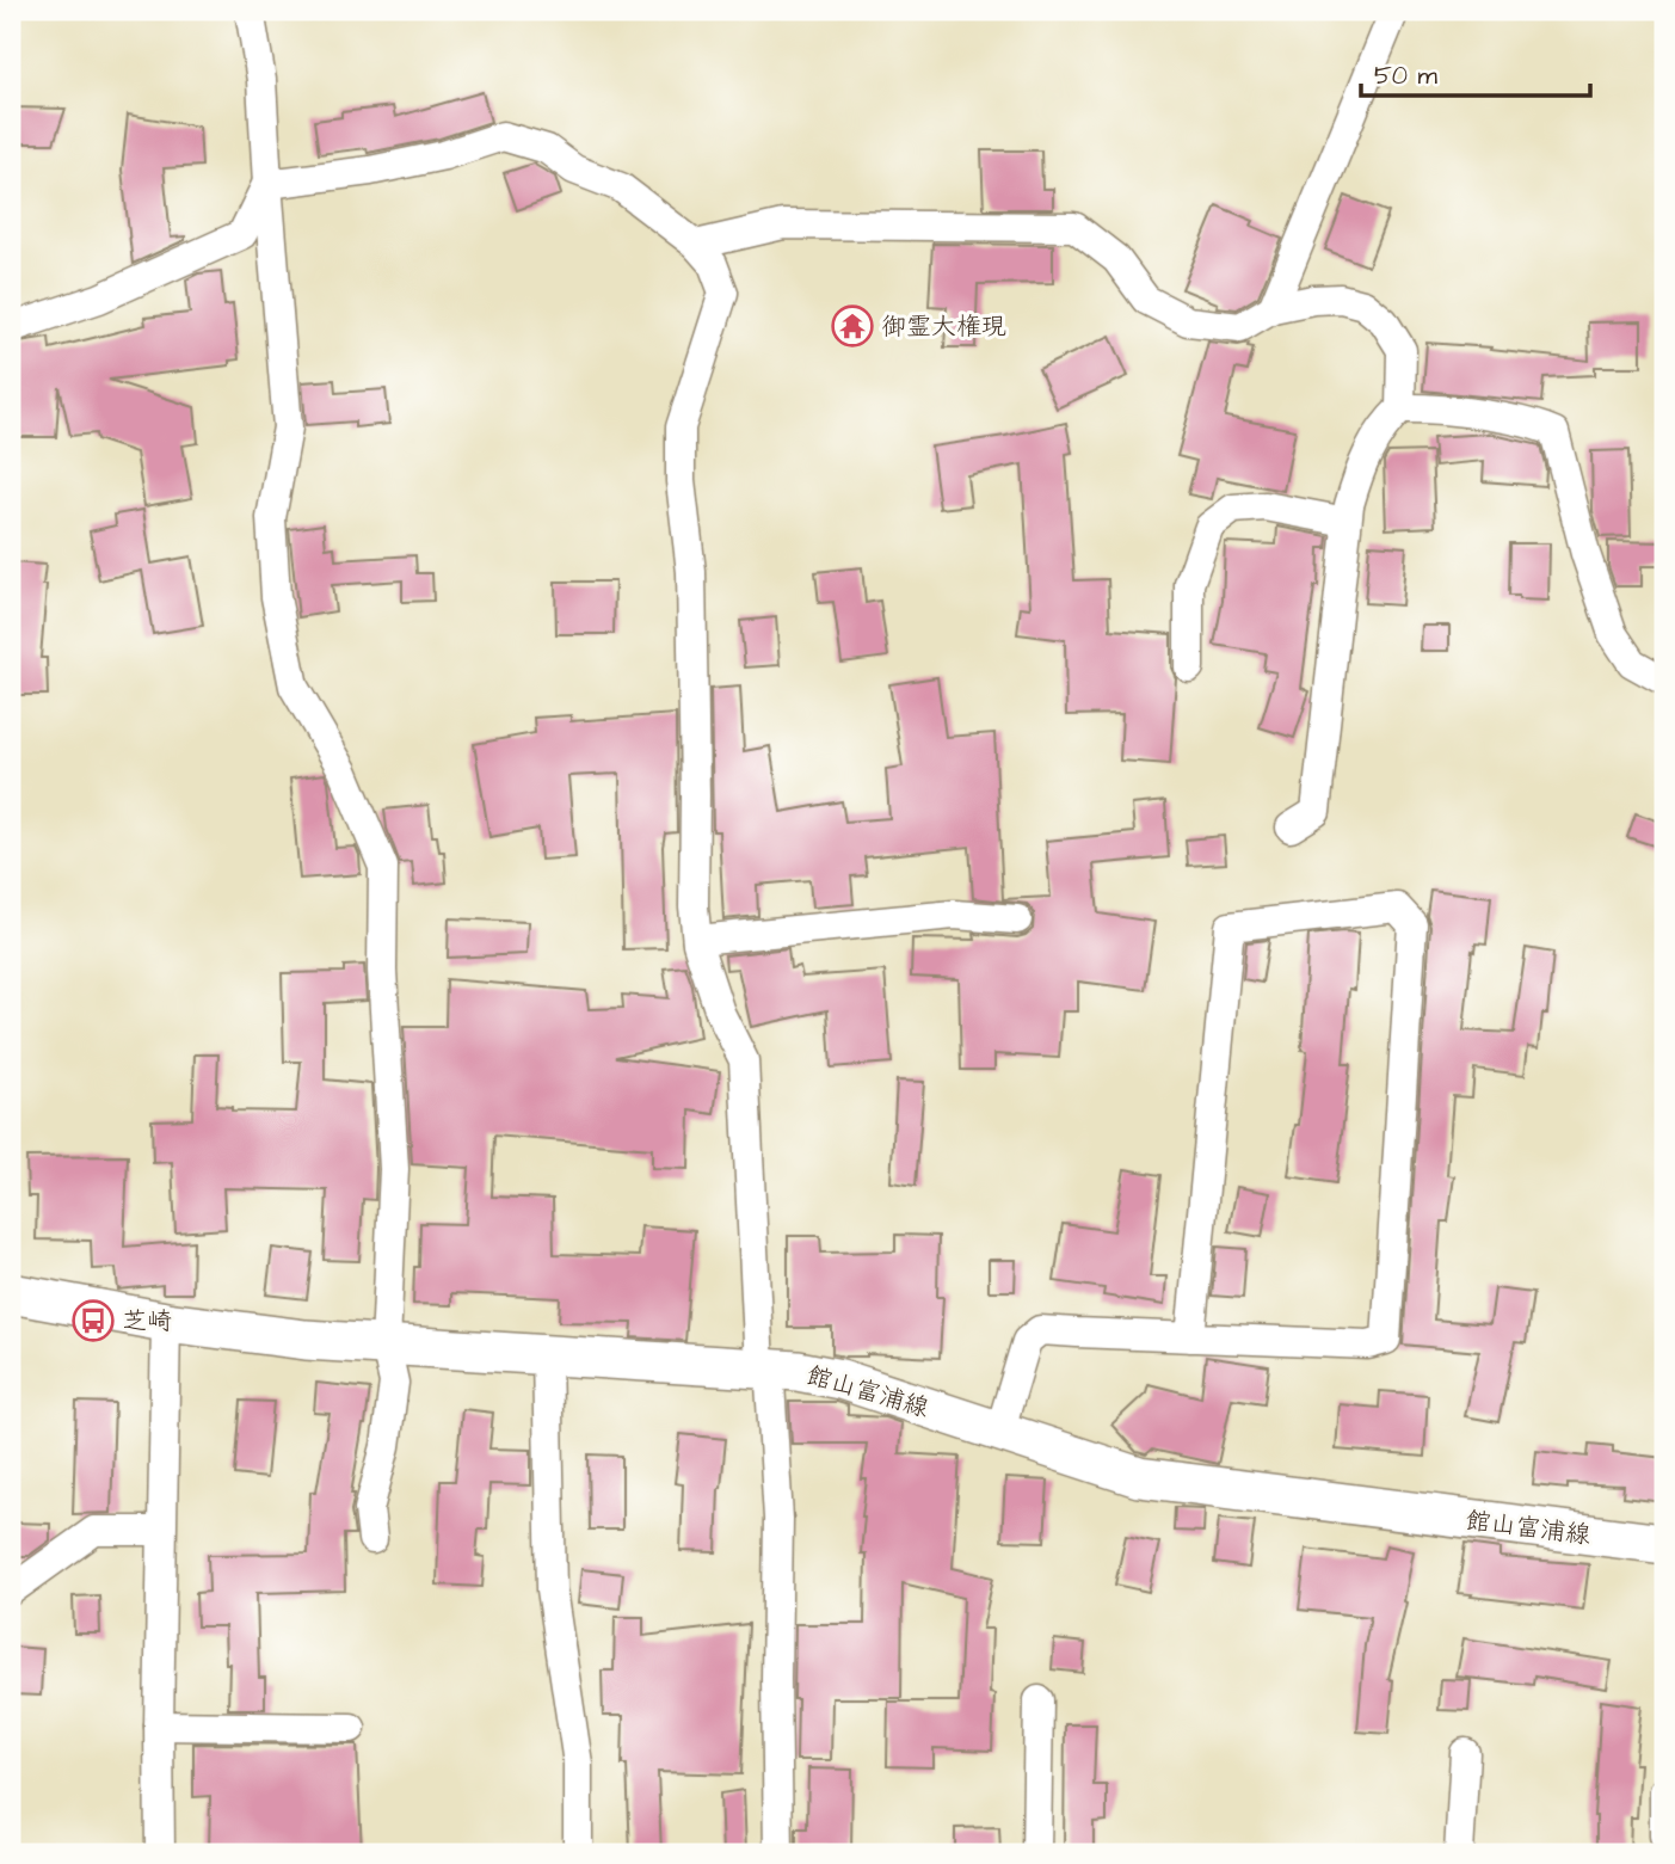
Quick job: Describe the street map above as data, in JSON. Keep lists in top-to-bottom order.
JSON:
{
  "streets": {
    "main road": ["館山富浦線"]
  },
  "places": {
    "temple": ["御霊大権現"],
    "bus stop": ["芝崎"]
  },
  "scale_bar": "50 m"
}
